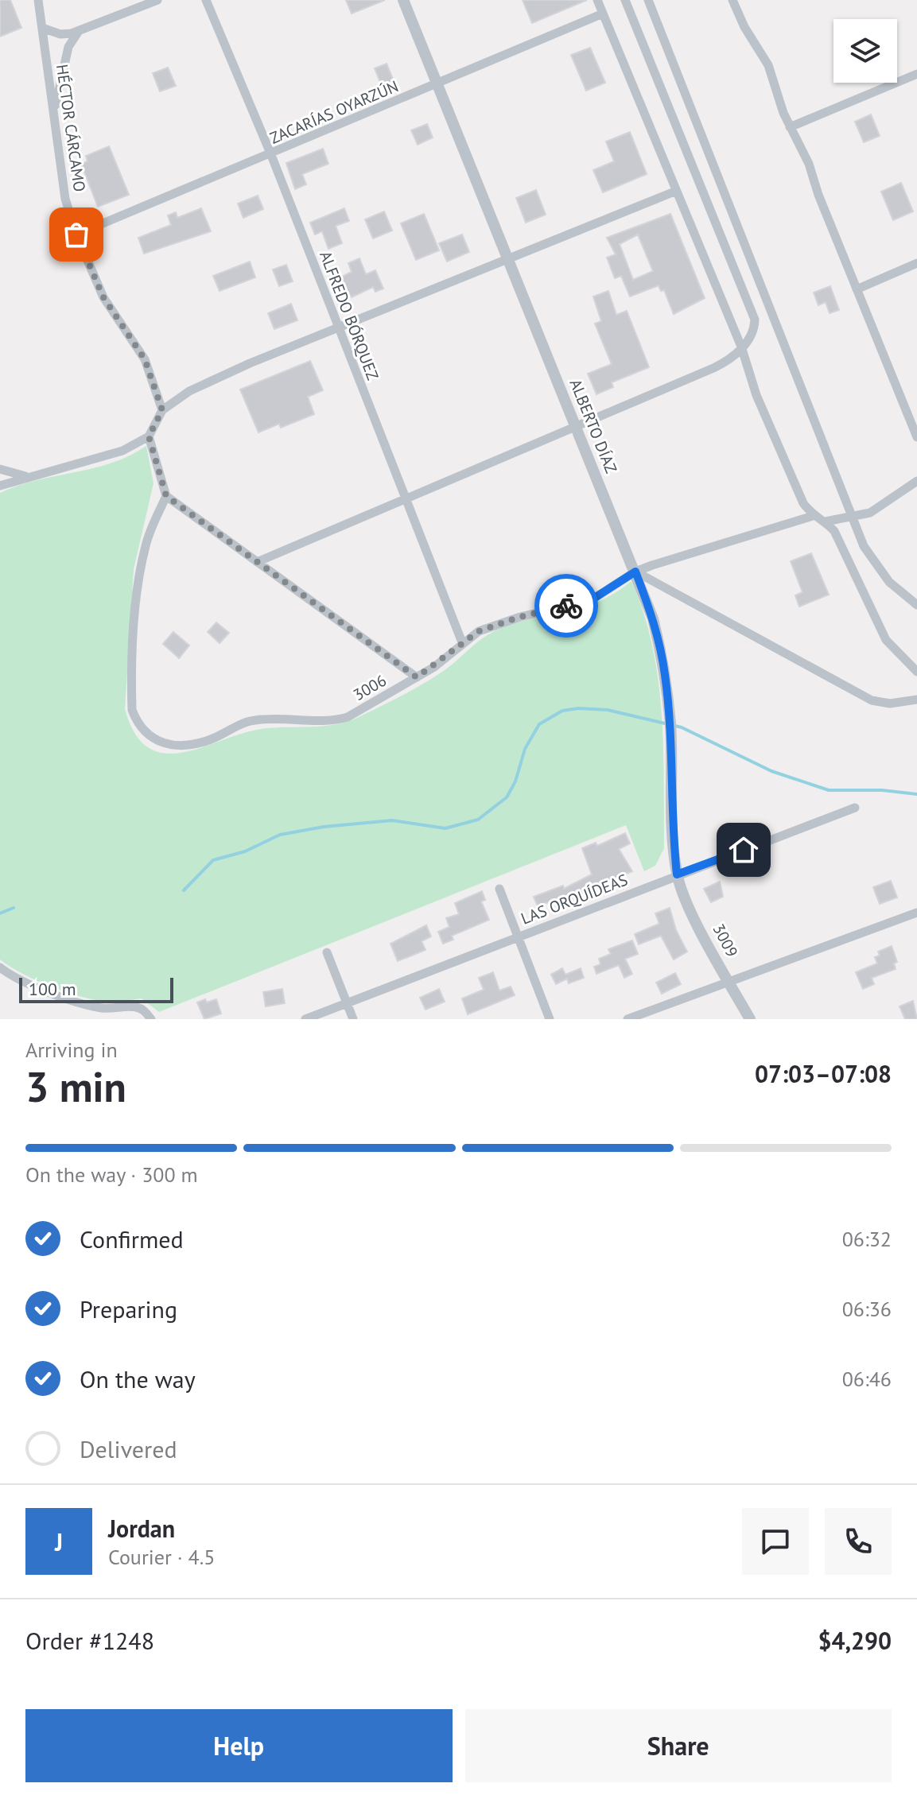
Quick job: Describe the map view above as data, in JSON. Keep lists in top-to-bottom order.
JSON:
{
  "streets": {
    "street": [
      "ZACARÍAS OYARZÚN",
      "HÉCTOR CÁRCAMO",
      "ALFREDO BÓRQUEZ",
      "ALBERTO DÍAZ",
      "3006",
      "LAS ORQUÍDEAS",
      "3009"
    ]
  },
  "crossings": [
    ["ZACARÍAS OYARZÚN", "HÉCTOR CÁRCAMO"],
    ["ZACARÍAS OYARZÚN", "ALFREDO BÓRQUEZ"],
    ["ZACARÍAS OYARZÚN", "ALBERTO DÍAZ"],
    ["ALFREDO BÓRQUEZ", "3006"],
    ["ALBERTO DÍAZ", "3006"],
    ["ALBERTO DÍAZ", "LAS ORQUÍDEAS"],
    ["ALBERTO DÍAZ", "3009"],
    ["LAS ORQUÍDEAS", "3009"]
  ],
  "scale_bar": "100 m",
  "page": {
    "scale": "100 m",
    "heading": ["3 min", "Arriving in", "07:03–07:08"],
    "panel": [
      "Jordan",
      "Courier · 4.5",
      "Order #1248",
      "$4,290"
    ],
    "bar": "On the way · 300 m",
    "list": [
      ["Confirmed", "06:32"],
      ["Preparing", "06:36"],
      ["On the way", "06:46"],
      "Delivered"
    ],
    "round": "J",
    "buttons": ["Help", "Share"]
  }
}
